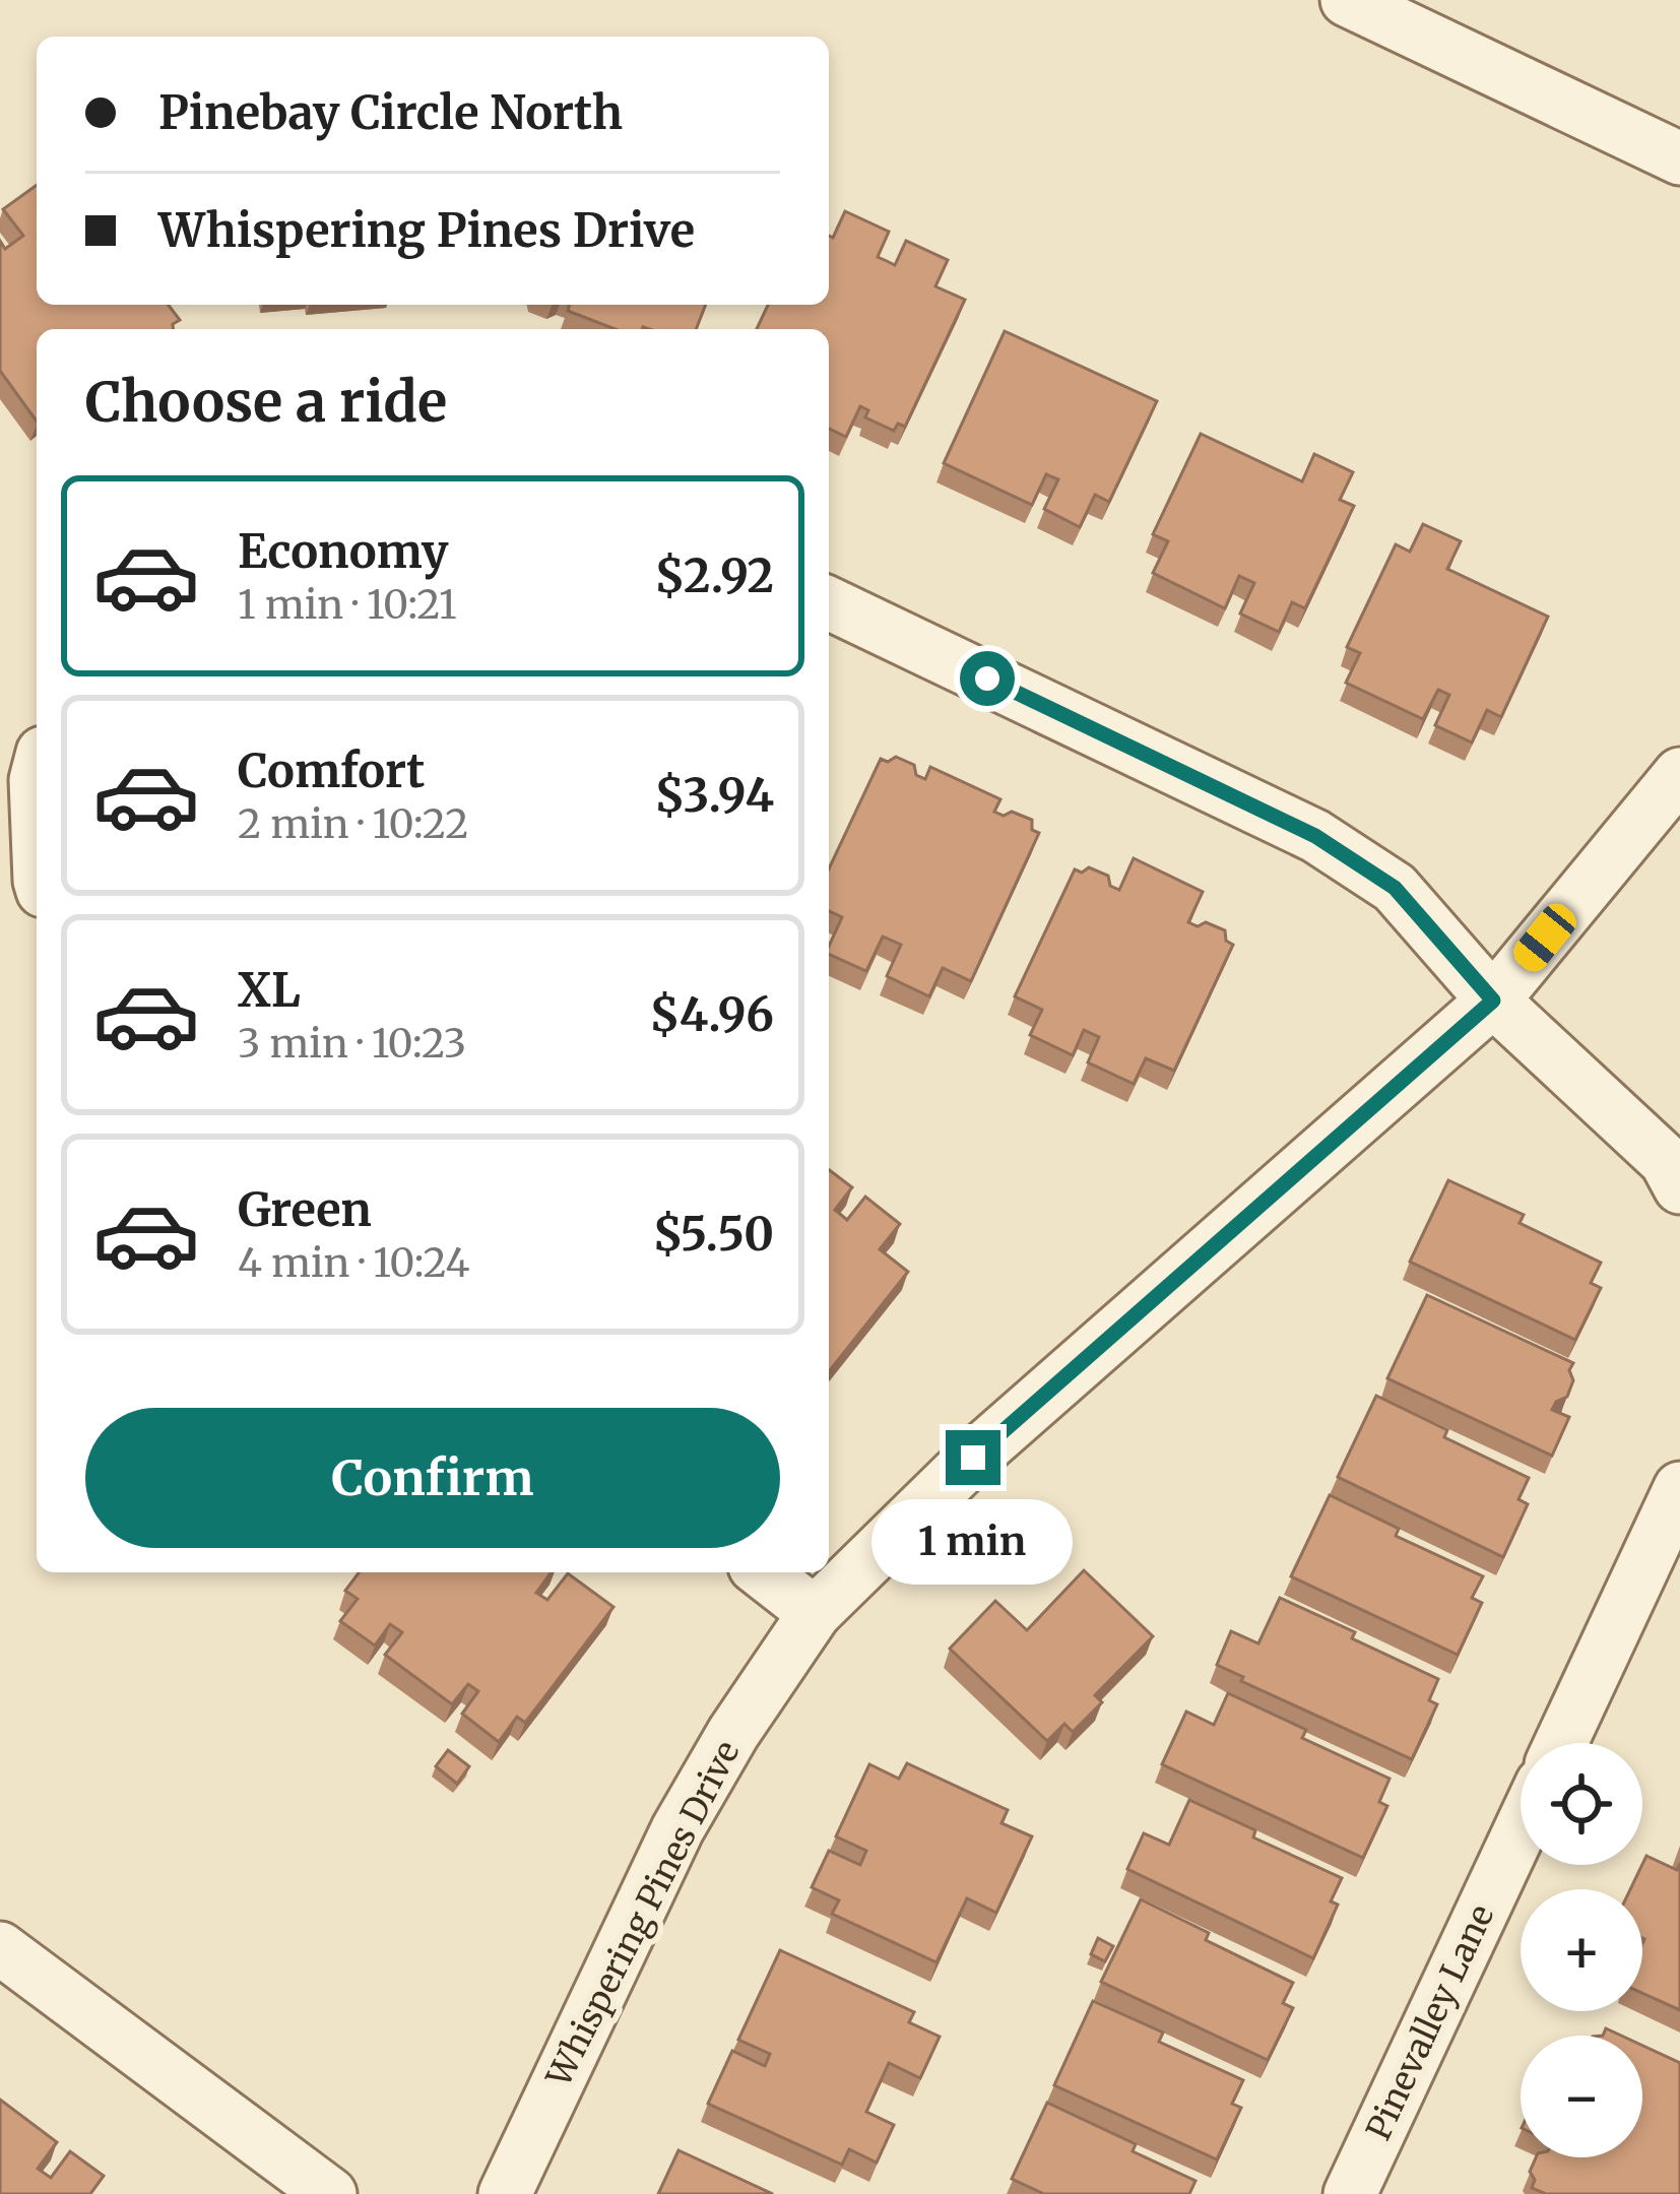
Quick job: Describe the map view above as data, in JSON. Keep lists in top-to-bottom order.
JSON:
{
  "streets": {
    "street": ["Whispering Pines Drive", "Pinevalley Lane"]
  },
  "page": {
    "banner": ["Pinebay Circle North", "Whispering Pines Drive"],
    "heading": "Choose a ride",
    "list": [
      {
        "name": "Economy",
        "note": "1 min · 10:21",
        "value": "$2.92"
      },
      {
        "name": "Comfort",
        "note": "2 min · 10:22",
        "value": "$3.94"
      },
      {
        "name": "XL",
        "note": "3 min · 10:23",
        "value": "$4.96"
      },
      {
        "name": "Green",
        "note": "4 min · 10:24",
        "value": "$5.50"
      }
    ],
    "buttons": "Confirm",
    "bubble": "1 min",
    "map_buttons": ["+", "−"]
  }
}
